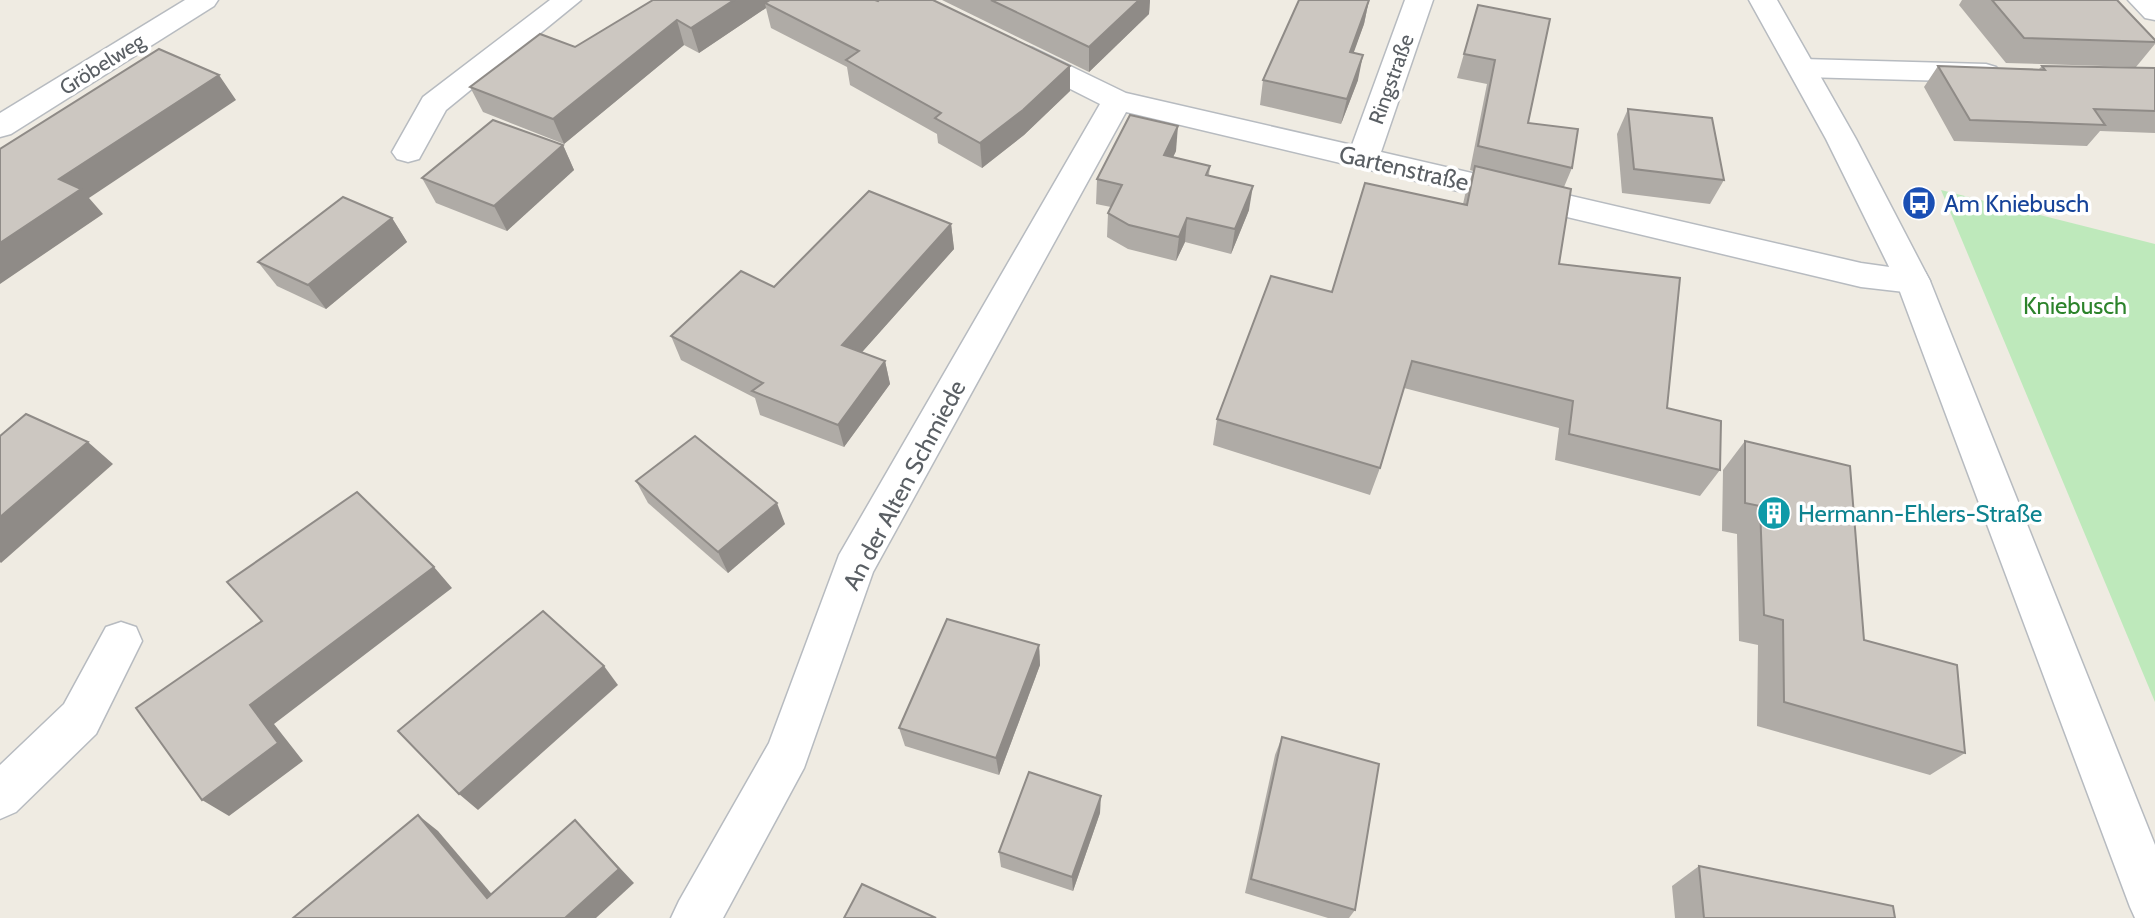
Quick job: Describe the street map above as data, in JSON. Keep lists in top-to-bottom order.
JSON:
{
  "streets": {
    "street": [
      "Gröbelweg",
      "Ringstraße",
      "Gartenstraße",
      "An der Alten Schmiede"
    ]
  },
  "crossings": [
    ["Ringstraße", "Gartenstraße"],
    ["Gartenstraße", "An der Alten Schmiede"]
  ],
  "parks": ["Kniebusch"],
  "places": {
    "bus stop": ["Am Kniebusch"],
    "building": ["Hermann-Ehlers-Straße"]
  }
}
